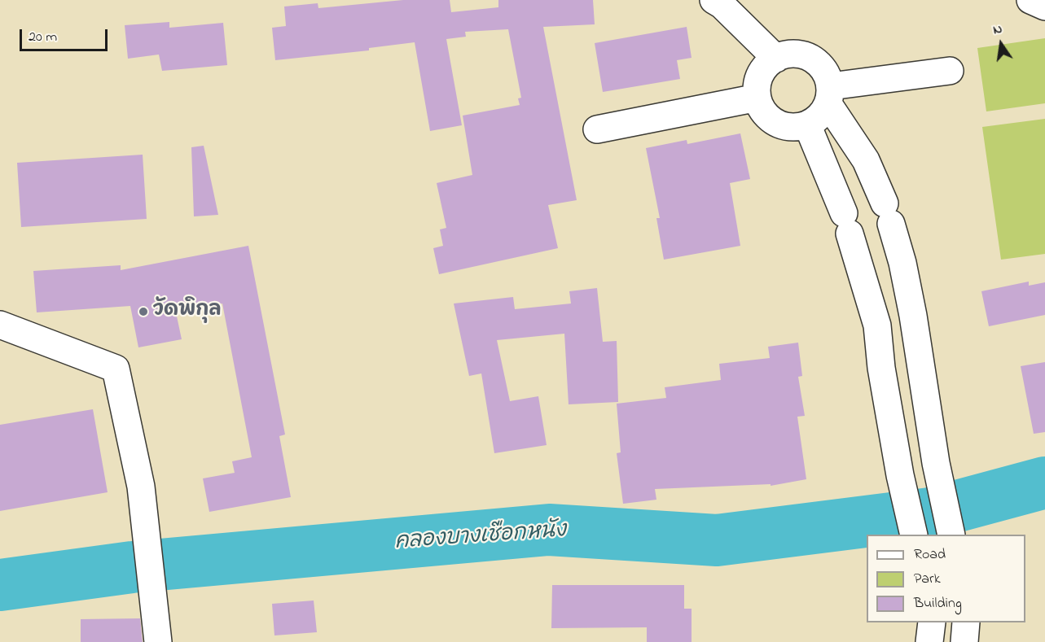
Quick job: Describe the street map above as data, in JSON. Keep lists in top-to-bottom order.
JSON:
{
  "water": ["คลองบางเชือกหนัง"],
  "places": ["วัดพิกุล"],
  "legend": ["Road", "Park", "Building"],
  "scale_bar": "20 m",
  "north": "top"
}
